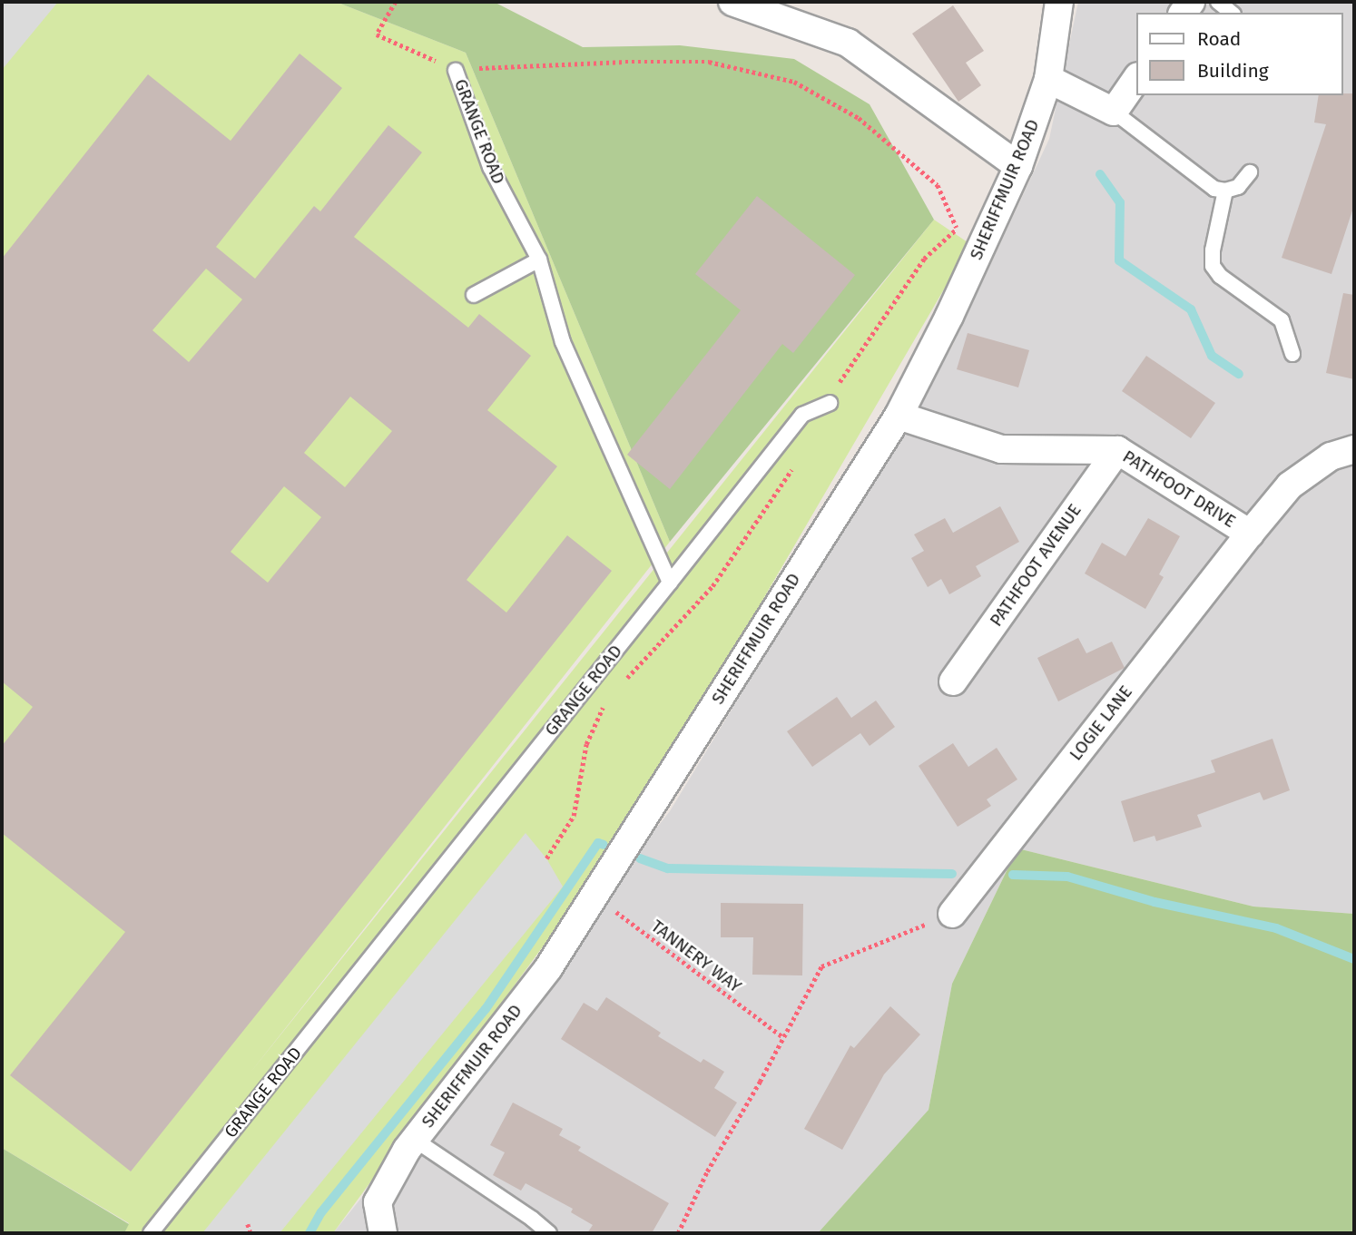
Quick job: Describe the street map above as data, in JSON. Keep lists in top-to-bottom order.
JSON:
{
  "streets": {
    "street": [
      "SHERIFFMUIR ROAD",
      "PATHFOOT DRIVE",
      "PATHFOOT AVENUE",
      "LOGIE LANE"
    ],
    "lane": ["GRANGE ROAD"],
    "path": ["TANNERY WAY"]
  },
  "crossings": [
    ["SHERIFFMUIR ROAD", "PATHFOOT DRIVE"],
    ["SHERIFFMUIR ROAD", "TANNERY WAY"],
    ["PATHFOOT DRIVE", "PATHFOOT AVENUE"],
    ["PATHFOOT DRIVE", "LOGIE LANE"]
  ],
  "legend": ["Road", "Building"]
}
